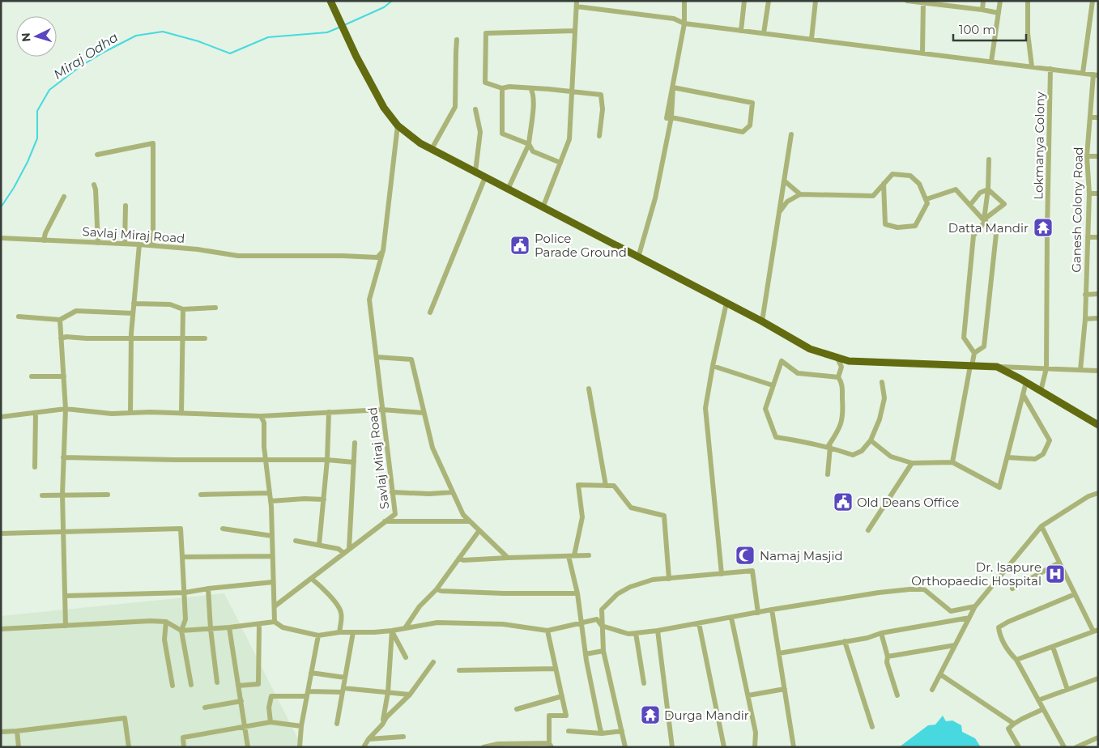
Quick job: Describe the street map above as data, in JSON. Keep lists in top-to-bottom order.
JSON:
{
  "streets": {
    "street": ["Lokmanya Colony", "Ganesh Colony Road", "Savlaj Miraj Road"]
  },
  "water": ["Miraj Odha"],
  "places": {
    "temple": ["Datta Mandir", "Durga Mandir"],
    "public building": ["Police Parade Ground", "Old Deans Office"],
    "mosque": ["Namaj Masjid"],
    "hospital": ["Dr. Isapure Orthopaedic Hospital"]
  },
  "scale_bar": "100 m",
  "north": "left"
}
